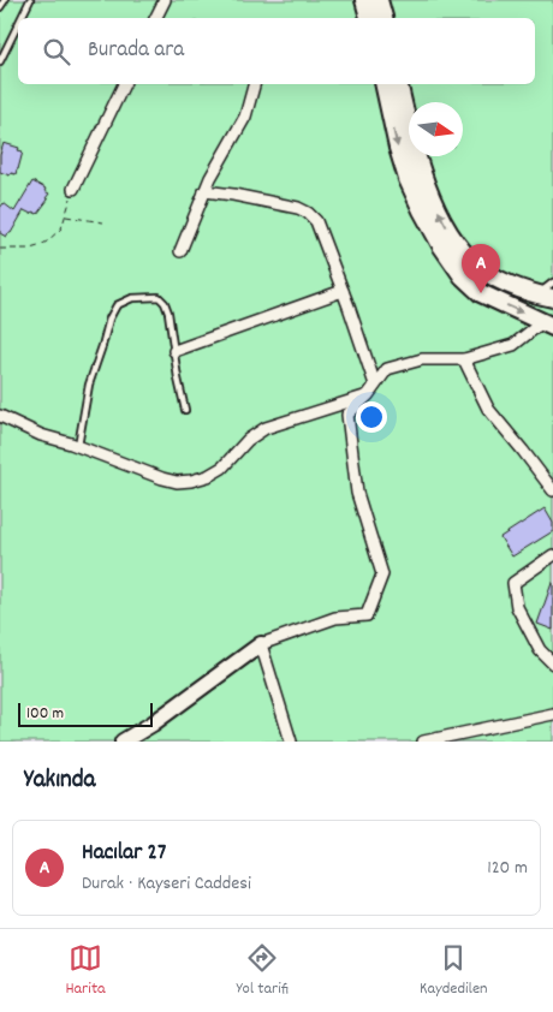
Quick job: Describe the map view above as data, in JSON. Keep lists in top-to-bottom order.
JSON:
{
  "scale_bar": "100 m",
  "north": "right",
  "page": {
    "search": "Burada ara",
    "pins": "A",
    "scale": "100 m",
    "heading": "Yakında",
    "list": [
      {
        "mark": "A",
        "name": "Hacılar 27",
        "note": "Durak · Kayseri Caddesi",
        "value": "120 m"
      }
    ],
    "nav": ["Harita", "Yol tarifi", "Kaydedilen"]
  }
}
